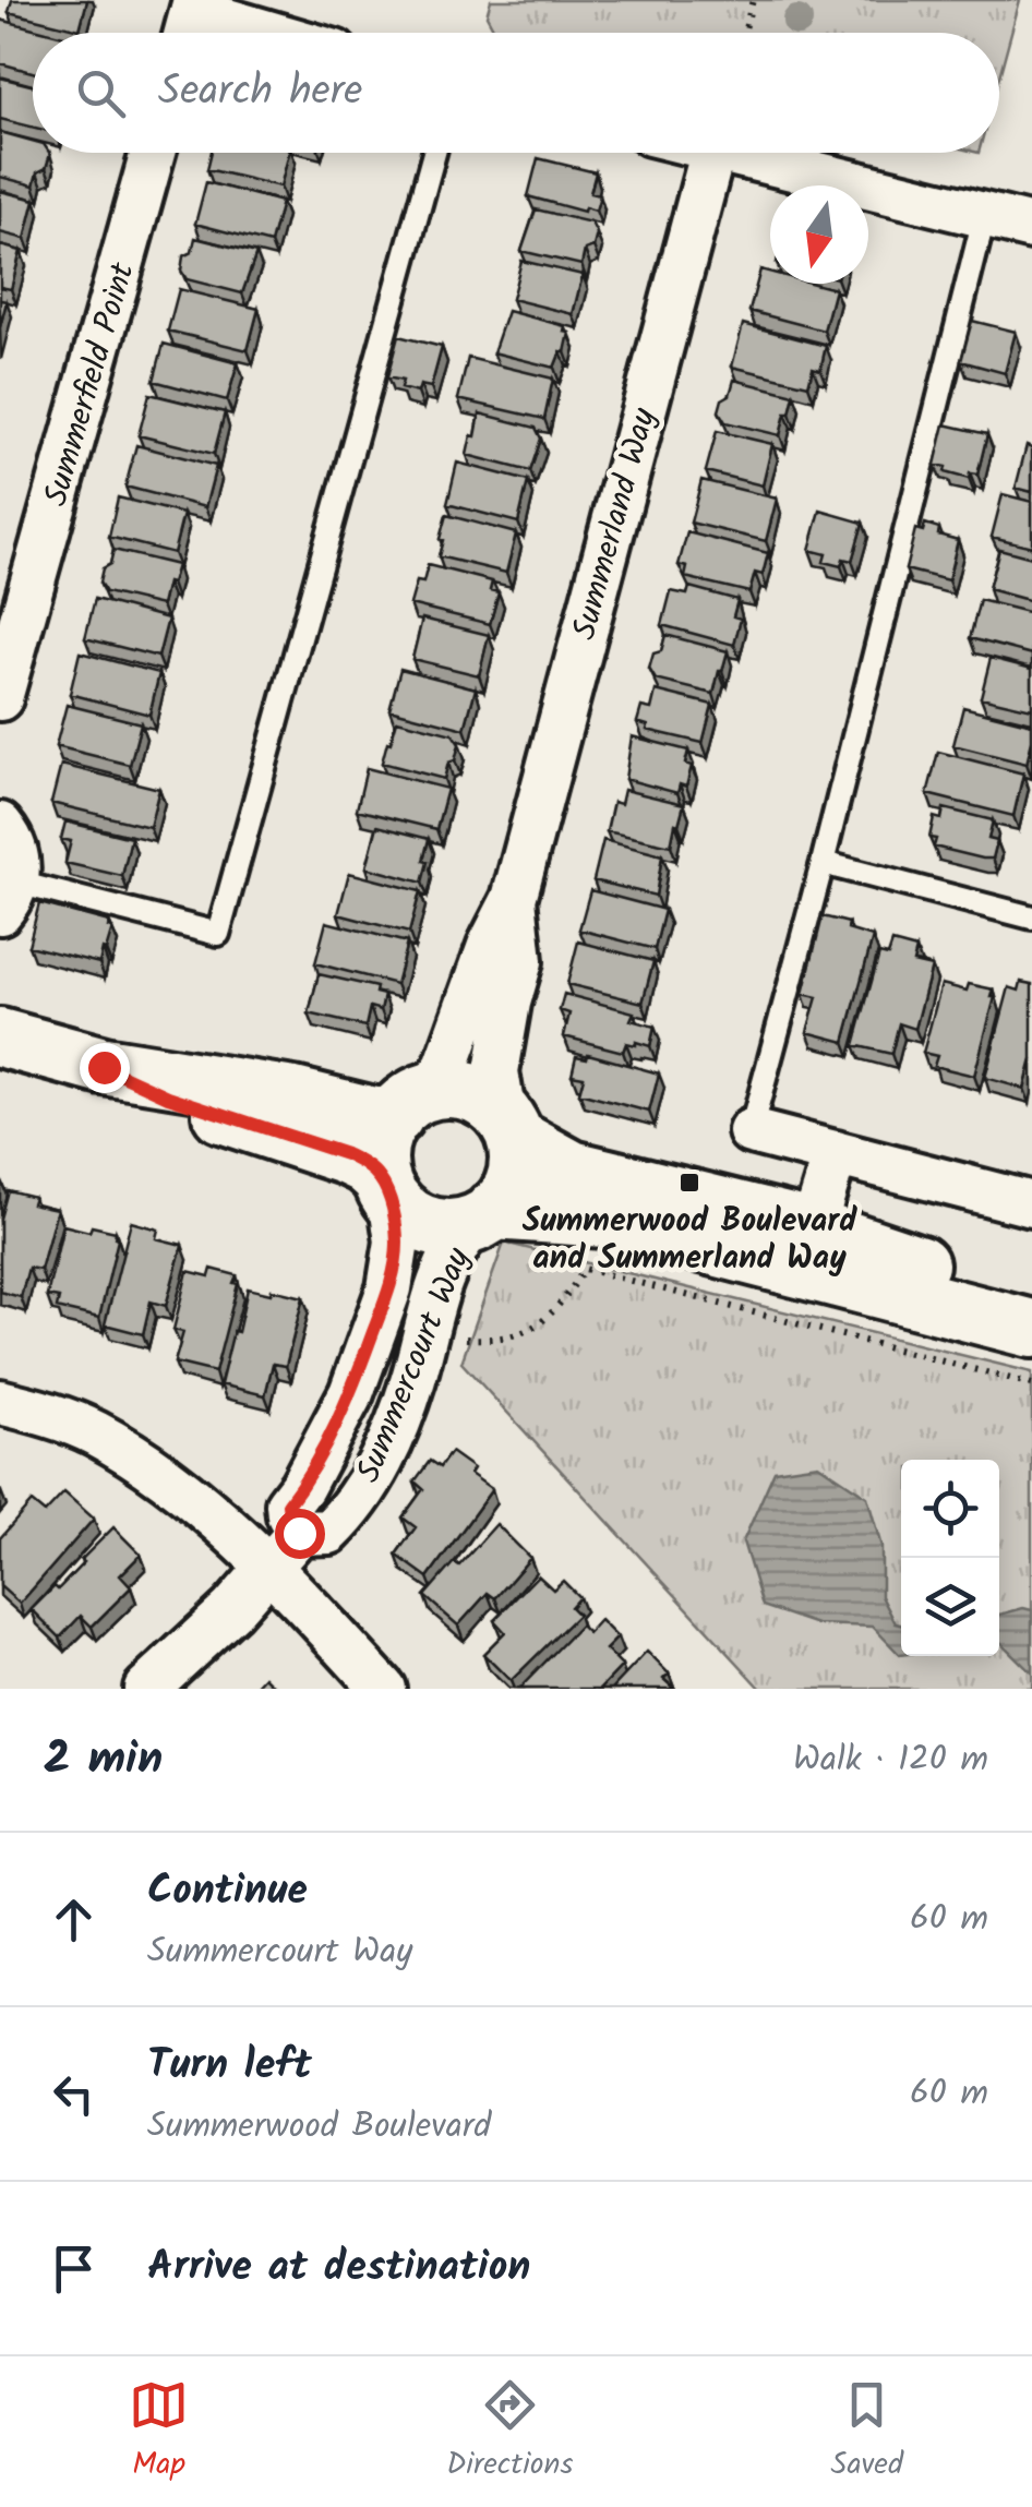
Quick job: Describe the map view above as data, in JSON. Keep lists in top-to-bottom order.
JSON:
{
  "streets": {
    "street": ["Summerfield Point", "Summerland Way", "Summercourt Way"]
  },
  "crossings": [
    ["Summerland Way", "Summercourt Way"]
  ],
  "places": {
    "transit": ["Summerwood Boulevard and Summerland Way"]
  },
  "north": "bottom",
  "page": {
    "search": "Search here",
    "heading": ["2 min", "Walk · 120 m"],
    "list": [
      ["Continue", "Summercourt Way", "60 m"],
      ["Turn left", "Summerwood Boulevard", "60 m"],
      "Arrive at destination"
    ],
    "nav": ["Map", "Directions", "Saved"]
  }
}
